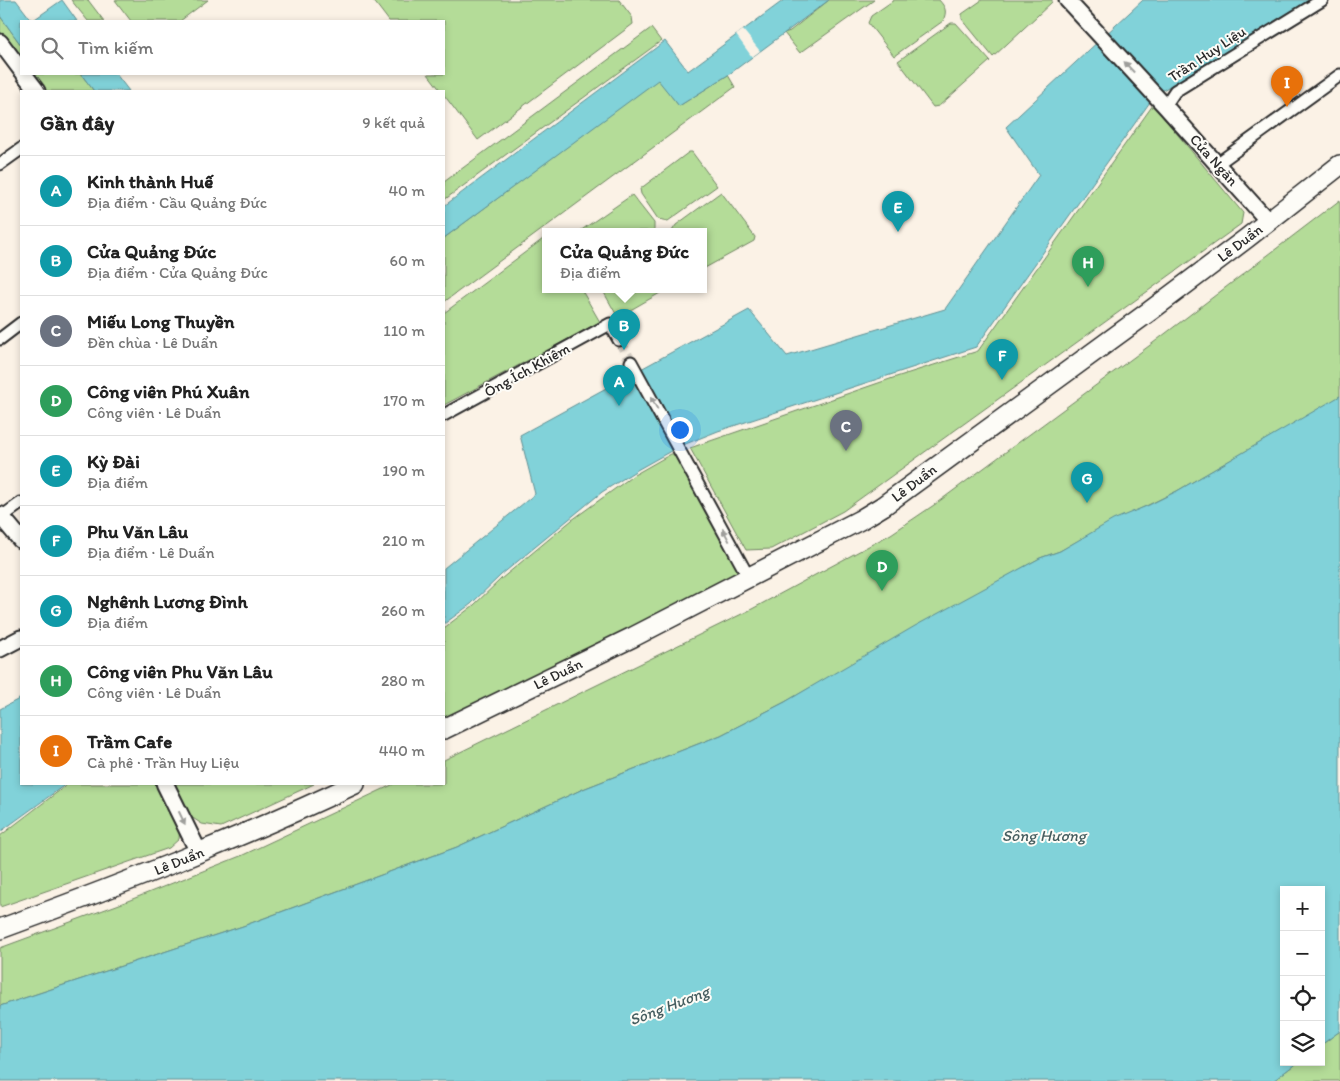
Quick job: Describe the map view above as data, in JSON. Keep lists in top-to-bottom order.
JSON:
{
  "streets": {
    "main road": ["Lê Duẩn"],
    "street": ["Trần Huy Liệu", "Cửa Ngăn", "Ông Ích Khiêm"]
  },
  "crossings": [
    ["Trần Huy Liệu", "Cửa Ngăn"],
    ["Cửa Ngăn", "Lê Duẩn"]
  ],
  "one_way": ["Cửa Ngăn"],
  "water": ["Sông Hương"],
  "page": {
    "search": "Tìm kiếm",
    "pins": [
      "I",
      "E",
      "H",
      "B",
      "F",
      "A",
      "C",
      "G",
      "D"
    ],
    "heading": ["Gần đây", "9 kết quả"],
    "list": [
      {
        "mark": "A",
        "name": "Kinh thành Huế",
        "note": "Địa điểm · Cầu Quảng Đức",
        "value": "40 m"
      },
      {
        "mark": "B",
        "name": "Cửa Quảng Đức",
        "note": "Địa điểm · Cửa Quảng Đức",
        "value": "60 m"
      },
      {
        "mark": "C",
        "name": "Miếu Long Thuyền",
        "note": "Đền chùa · Lê Duẩn",
        "value": "110 m"
      },
      {
        "mark": "D",
        "name": "Công viên Phú Xuân",
        "note": "Công viên · Lê Duẩn",
        "value": "170 m"
      },
      {
        "mark": "E",
        "name": "Kỳ Đài",
        "note": "Địa điểm",
        "value": "190 m"
      },
      {
        "mark": "F",
        "name": "Phu Văn Lâu",
        "note": "Địa điểm · Lê Duẩn",
        "value": "210 m"
      },
      {
        "mark": "G",
        "name": "Nghênh Lương Đình",
        "note": "Địa điểm",
        "value": "260 m"
      },
      {
        "mark": "H",
        "name": "Công viên Phu Văn Lâu",
        "note": "Công viên · Lê Duẩn",
        "value": "280 m"
      },
      {
        "mark": "I",
        "name": "Trầm Cafe",
        "note": "Cà phê · Trần Huy Liệu",
        "value": "440 m"
      }
    ],
    "popup": ["Cửa Quảng Đức", "Địa điểm"],
    "map_buttons": ["+", "−"]
  }
}
